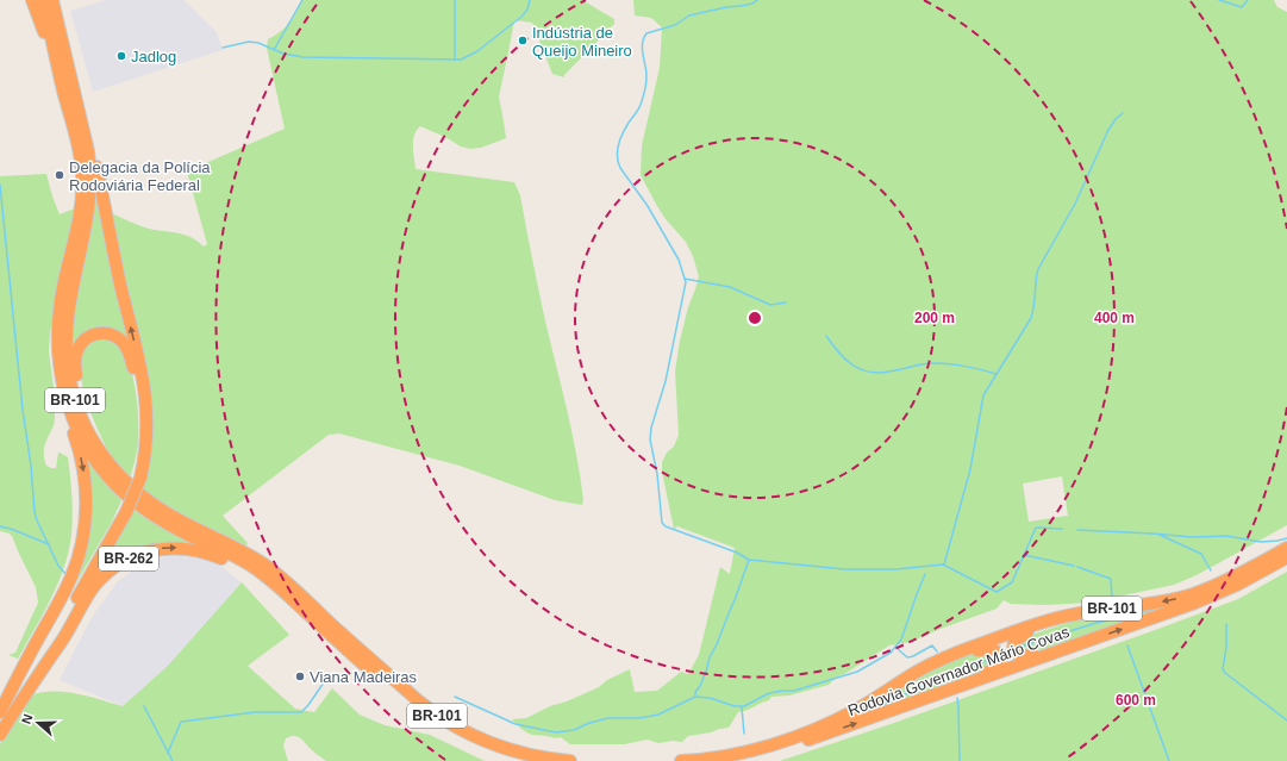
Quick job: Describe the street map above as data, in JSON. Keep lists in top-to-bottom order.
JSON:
{
  "streets": {
    "highway": ["BR-101", "BR-262", "Rodovia Governador Mário Covas"]
  },
  "crossings": [
    ["BR-101", "BR-262"]
  ],
  "places": [
    "Indústria de Queijo Mineiro",
    "Jadlog",
    "Delegacia da Polícia Rodoviária Federal",
    "Viana Madeiras"
  ],
  "north": "left",
  "rings": ["200 m", "400 m", "600 m"]
}
